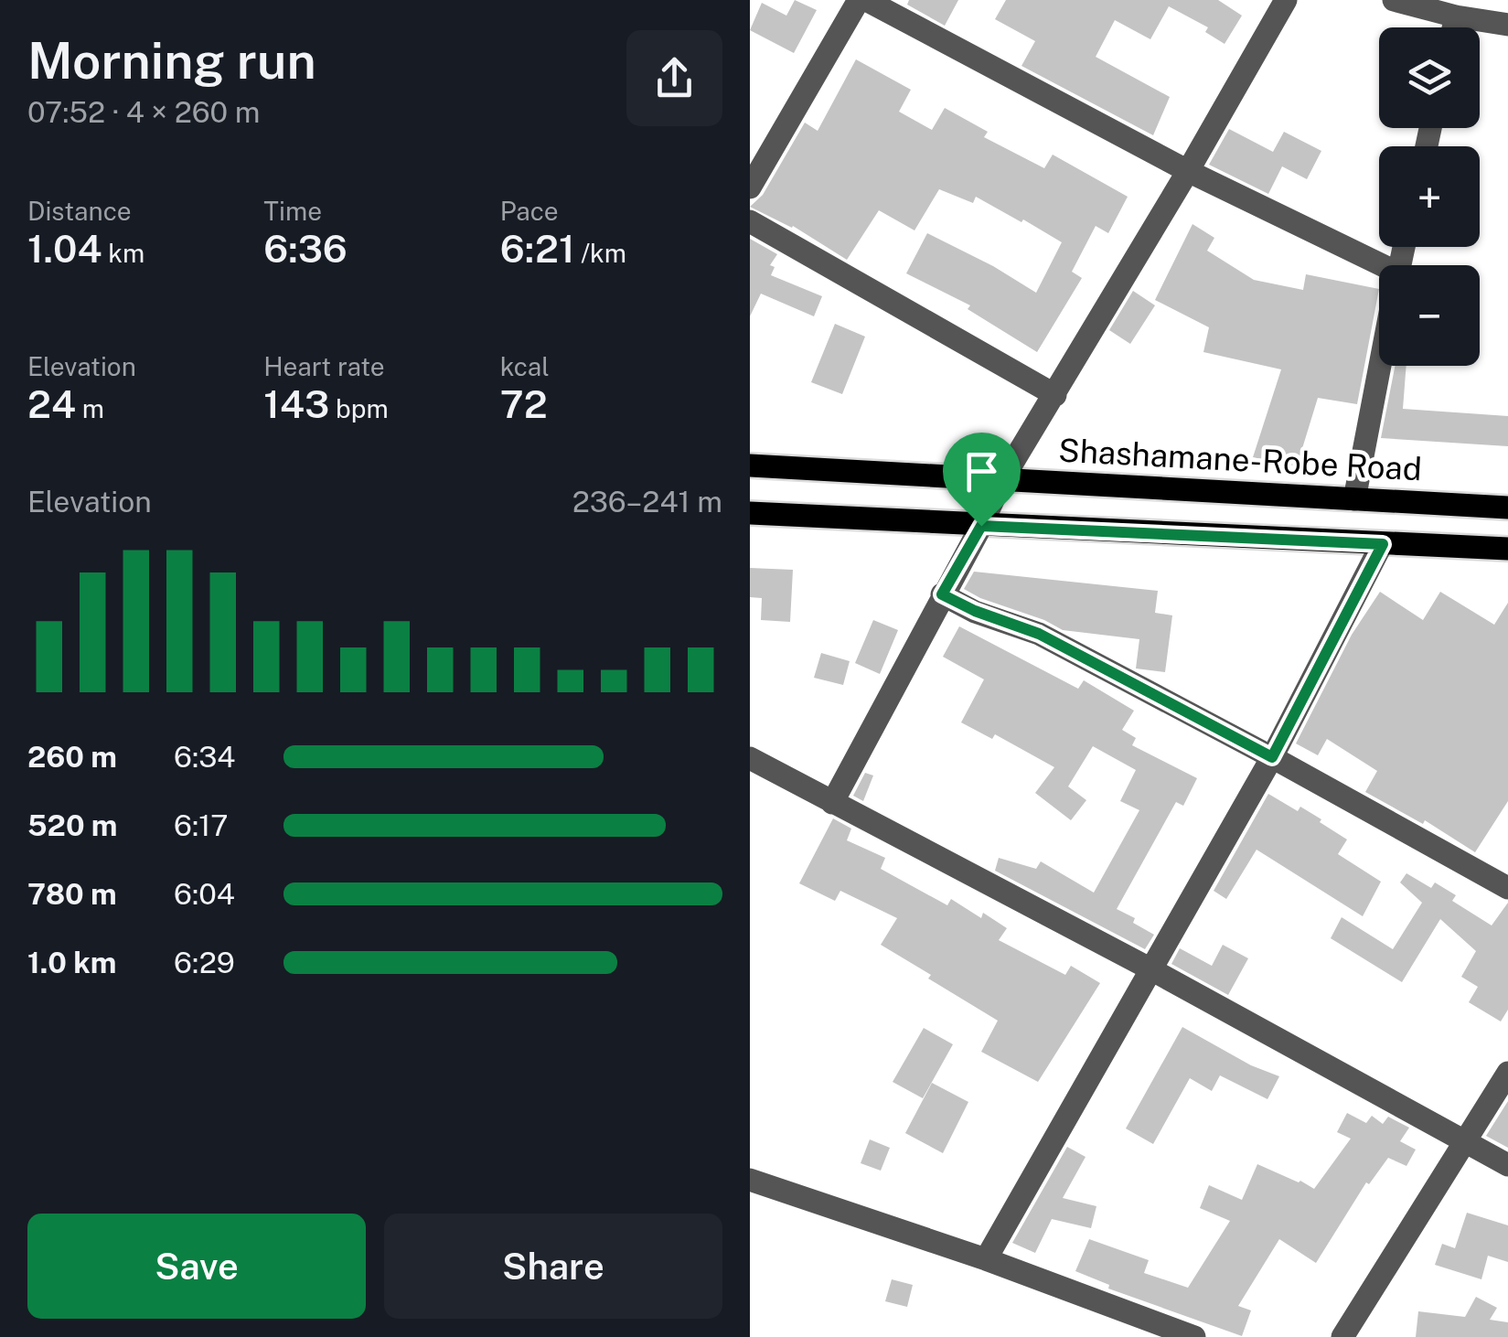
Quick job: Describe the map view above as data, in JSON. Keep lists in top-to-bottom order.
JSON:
{
  "streets": {
    "main road": ["Shashamane-Robe Road"]
  },
  "page": {
    "heading": ["Morning run", "07:52 · 4 × 260 m"],
    "map_buttons": ["+", "−"],
    "stats": [
      ["Distance", "1.04 km"],
      ["Time", "6:36"],
      ["Pace", "6:21 /km"],
      ["Elevation", "24 m"],
      ["Heart rate", "143 bpm"],
      ["kcal", "72"]
    ],
    "chart": ["Elevation", "236–241 m"],
    "list": [
      {
        "name": "260 m",
        "note": "6:34"
      },
      {
        "name": "520 m",
        "note": "6:17"
      },
      {
        "name": "780 m",
        "note": "6:04"
      },
      {
        "name": "1.0 km",
        "note": "6:29"
      }
    ],
    "buttons": ["Save", "Share"]
  }
}
